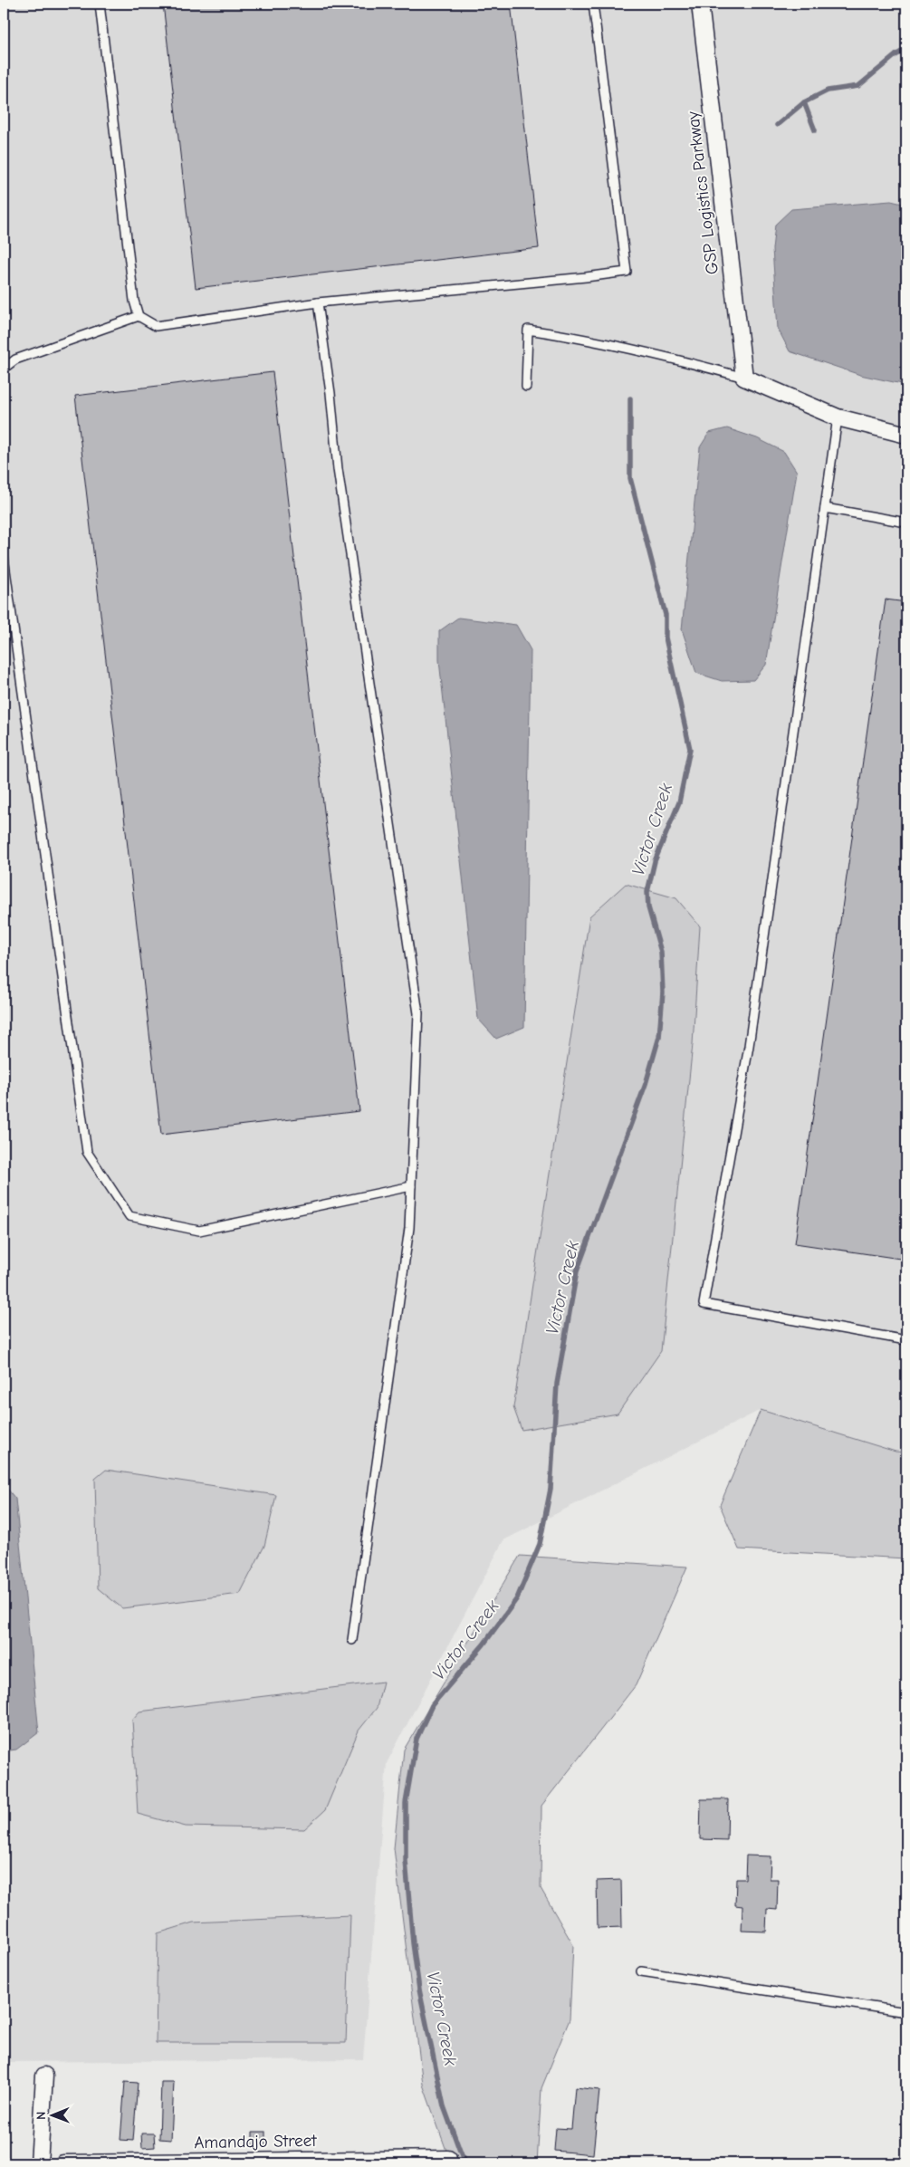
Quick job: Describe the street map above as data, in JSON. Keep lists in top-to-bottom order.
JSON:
{
  "streets": {
    "street": ["GSP Logistics Parkway", "Amandajo Street"]
  },
  "water": ["Victor Creek"],
  "north": "left"
}
